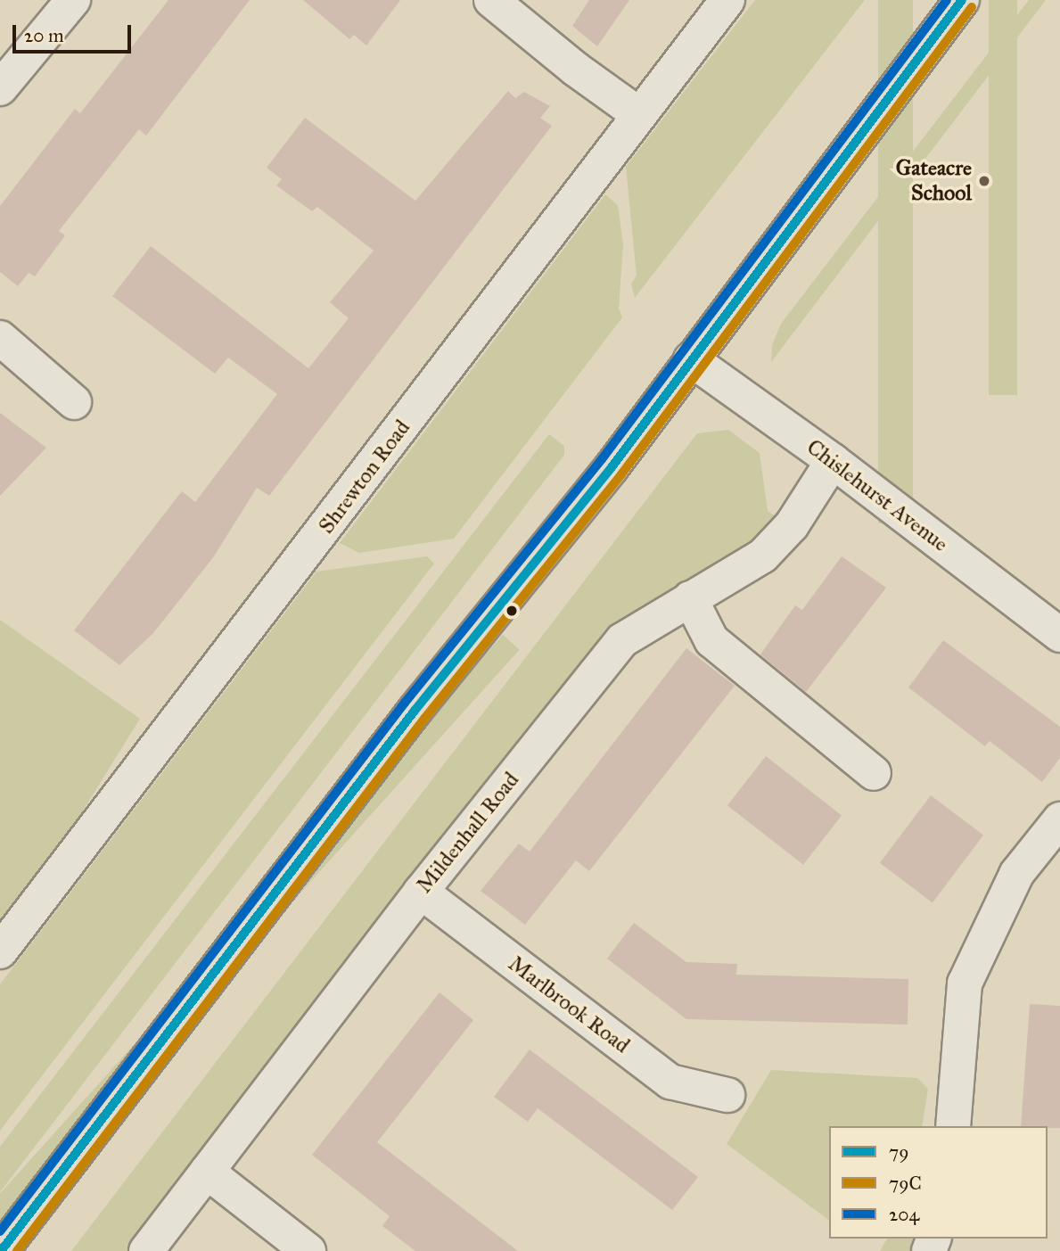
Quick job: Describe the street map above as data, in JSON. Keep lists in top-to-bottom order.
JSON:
{
  "streets": {
    "street": [
      "Shrewton Road",
      "Chislehurst Avenue",
      "Mildenhall Road",
      "Marlbrook Road"
    ]
  },
  "crossings": [
    ["Chislehurst Avenue", "Mildenhall Road"],
    ["Mildenhall Road", "Marlbrook Road"]
  ],
  "places": ["Gateacre School"],
  "lines": ["transit line 79", "transit line 204", "transit line 79C"],
  "legend": ["79", "79C", "204"],
  "scale_bar": "20 m"
}
